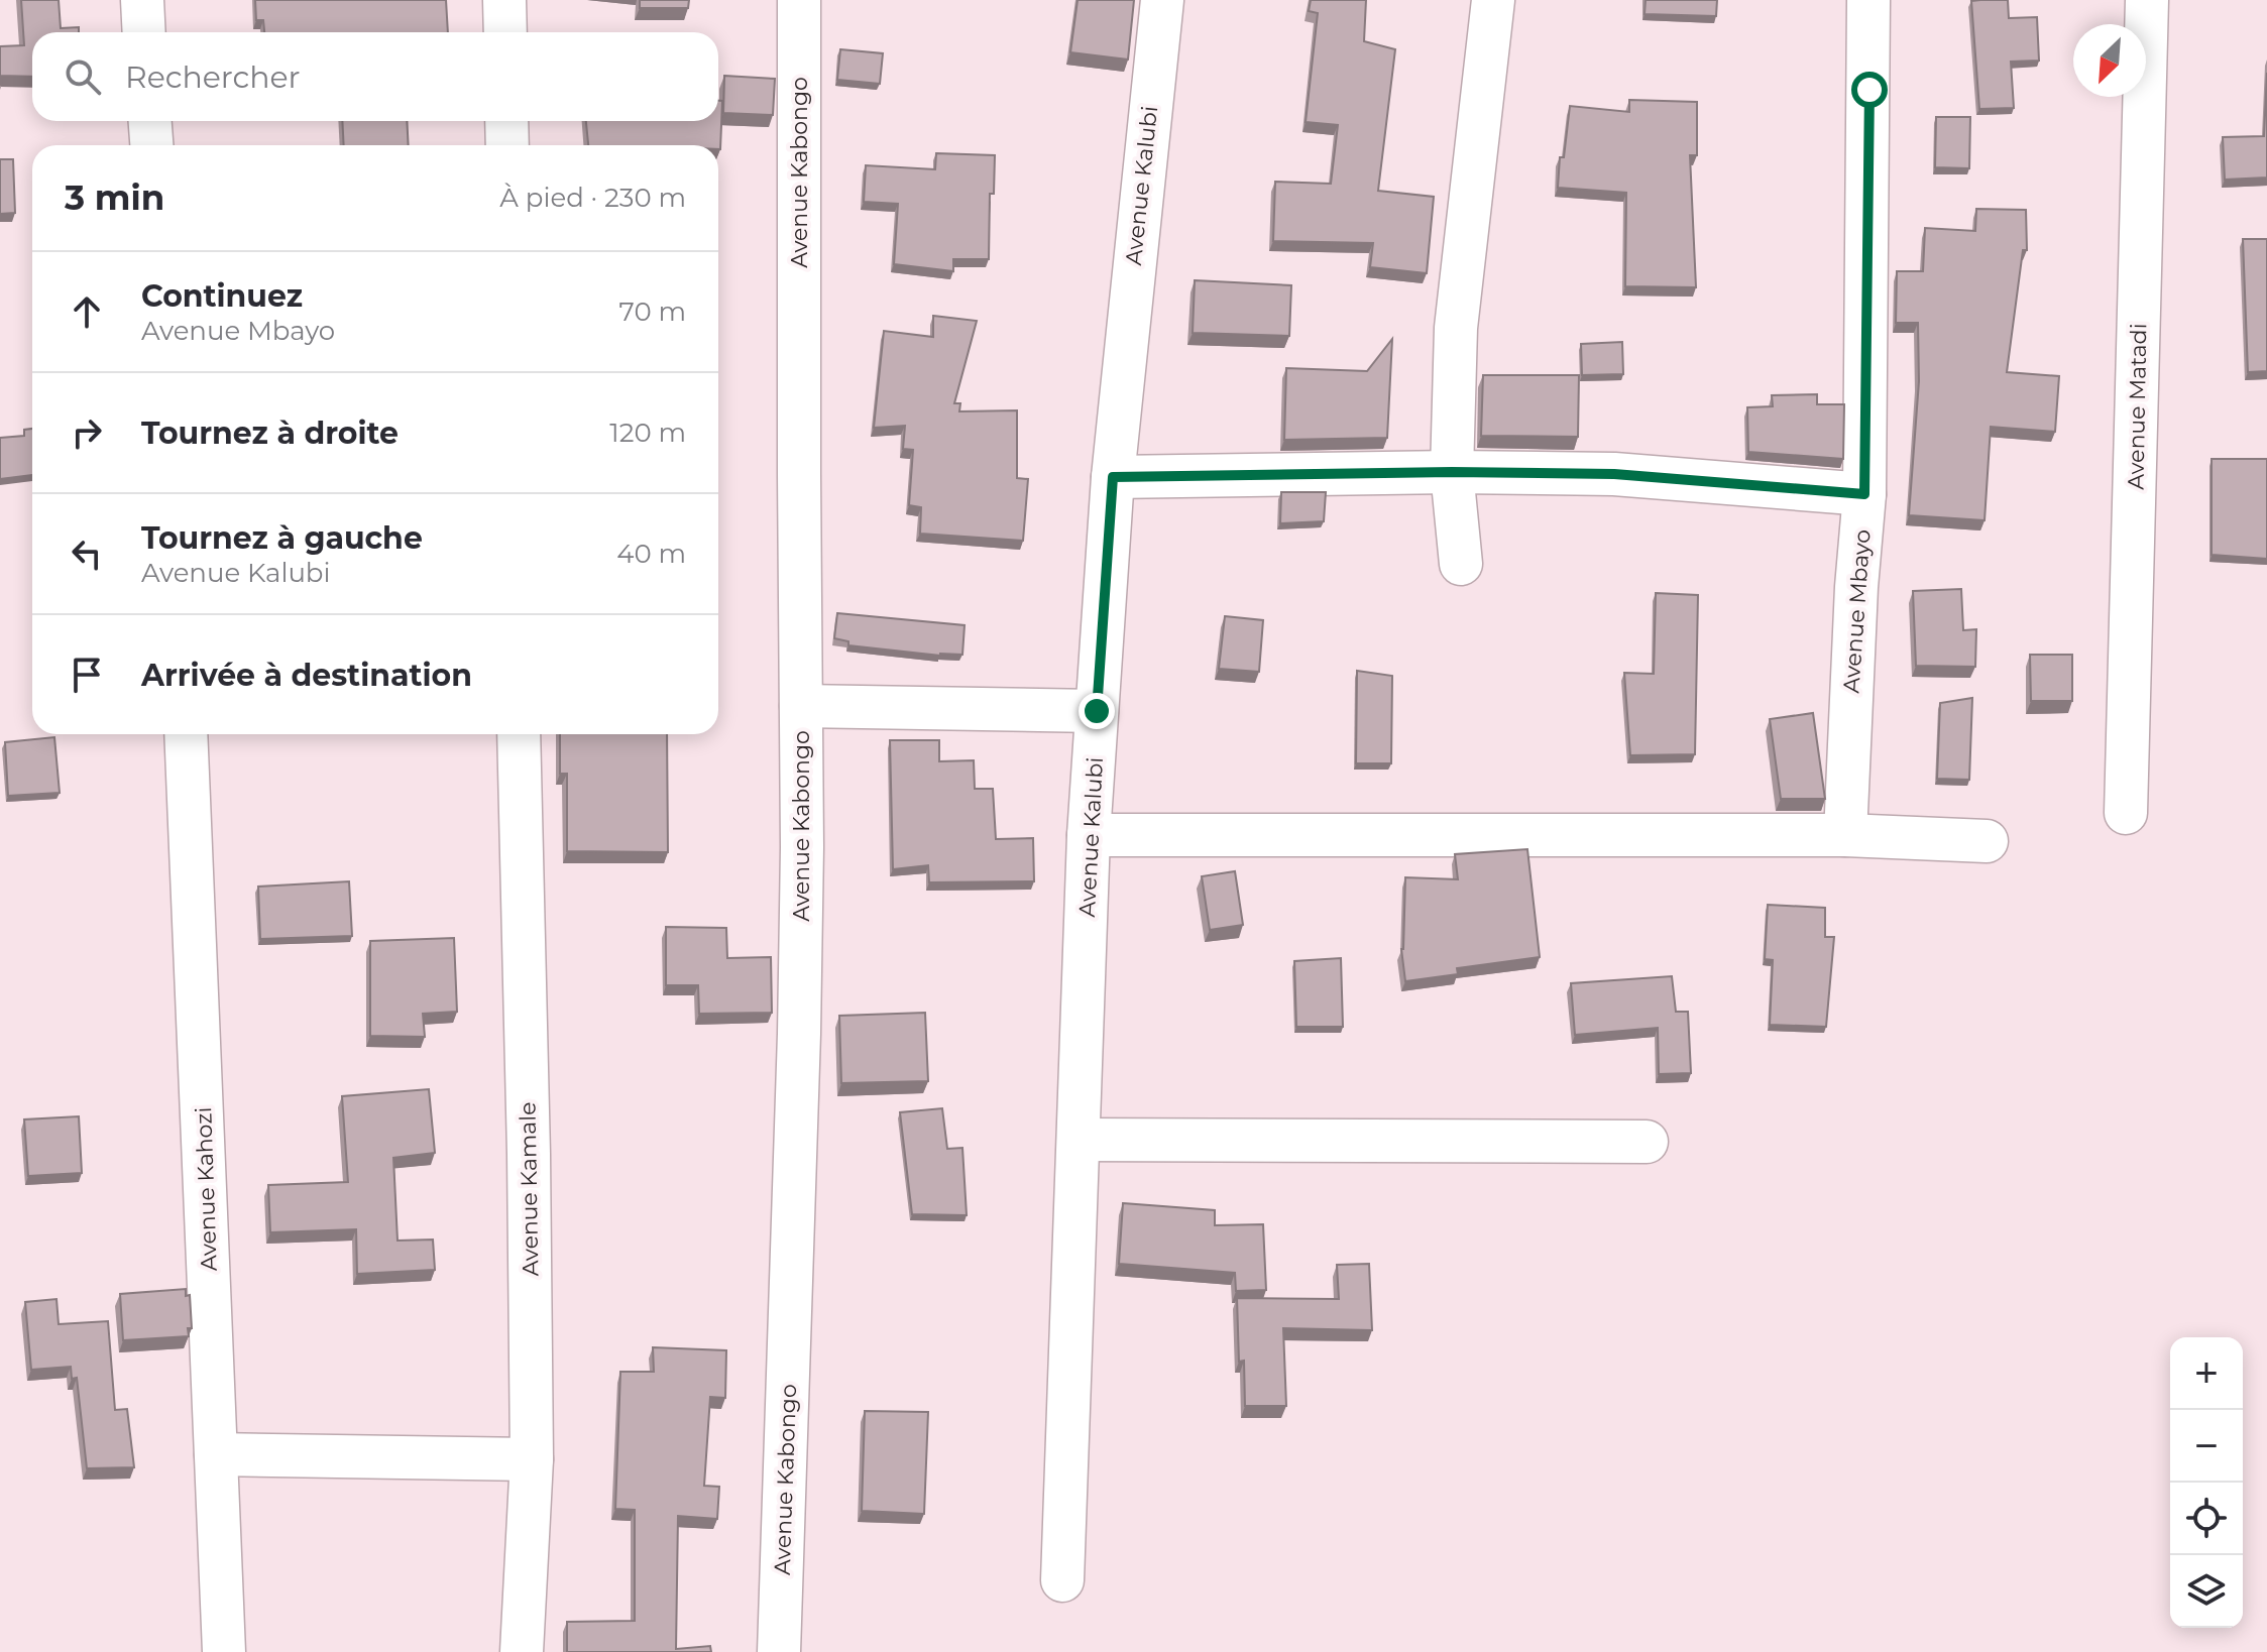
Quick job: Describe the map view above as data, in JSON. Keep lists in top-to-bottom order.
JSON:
{
  "streets": {
    "street": [
      "Avenue Kabongo",
      "Avenue Kalubi",
      "Avenue Matadi",
      "Avenue Mbayo",
      "Avenue Kahozi",
      "Avenue Kamale"
    ]
  },
  "north": "bottom left",
  "page": {
    "search": "Rechercher",
    "heading": ["3 min", "À pied · 230 m"],
    "list": [
      ["Continuez", "Avenue Mbayo", "70 m"],
      ["Tournez à droite", "120 m"],
      ["Tournez à gauche", "Avenue Kalubi", "40 m"],
      "Arrivée à destination"
    ],
    "map_buttons": ["+", "−"]
  }
}
